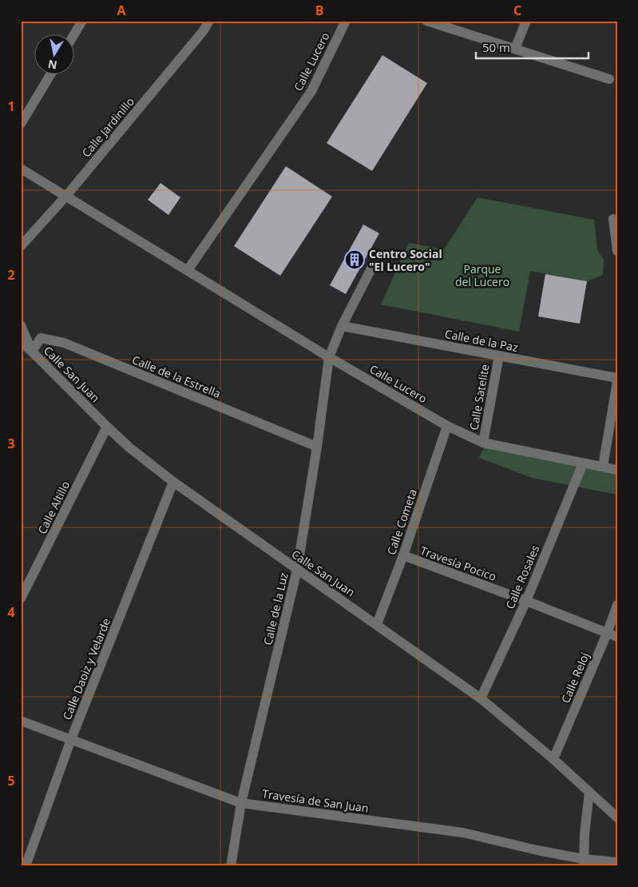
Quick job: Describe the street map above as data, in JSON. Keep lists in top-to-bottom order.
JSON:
{
  "streets": {
    "street": [
      "Calle Lucero",
      "Calle Jardinillo",
      "Calle de la Paz",
      "Calle San Juan",
      "Calle de la Estrella",
      "Calle Satelite",
      "Calle Altillo",
      "Calle Cometa",
      "Travesía Pocico",
      "Calle Rosales",
      "Calle de la Luz",
      "Calle Daoiz y Velarde",
      "Calle Reloj",
      "Travesía de San Juan"
    ]
  },
  "crossings": [
    ["Calle Lucero", "Calle Jardinillo"],
    ["Calle Lucero", "Calle Satelite"],
    ["Calle Lucero", "Calle Cometa"],
    ["Calle Lucero", "Calle Rosales"],
    ["Calle Lucero", "Calle de la Luz"],
    ["Calle de la Paz", "Calle Satelite"],
    ["Calle de la Paz", "Calle de la Luz"],
    ["Calle San Juan", "Calle de la Estrella"],
    ["Calle San Juan", "Calle Altillo"],
    ["Calle San Juan", "Calle Cometa"],
    ["Calle San Juan", "Calle Rosales"],
    ["Calle San Juan", "Calle de la Luz"],
    ["Calle San Juan", "Calle Daoiz y Velarde"],
    ["Calle San Juan", "Calle Reloj"],
    ["Calle de la Estrella", "Calle de la Luz"],
    ["Calle Cometa", "Travesía Pocico"],
    ["Travesía Pocico", "Calle Rosales"],
    ["Travesía Pocico", "Calle Reloj"],
    ["Calle de la Luz", "Travesía de San Juan"],
    ["Calle Daoiz y Velarde", "Travesía de San Juan"]
  ],
  "parks": ["Parque del Lucero"],
  "places": {
    "building": ["Centro Social \"El Lucero\""]
  },
  "scale_bar": "50 m",
  "north": "bottom",
  "grid": {
    "columns": ["A", "B", "C"],
    "rows": [
      "1",
      "2",
      "3",
      "4",
      "5"
    ]
  }
}
